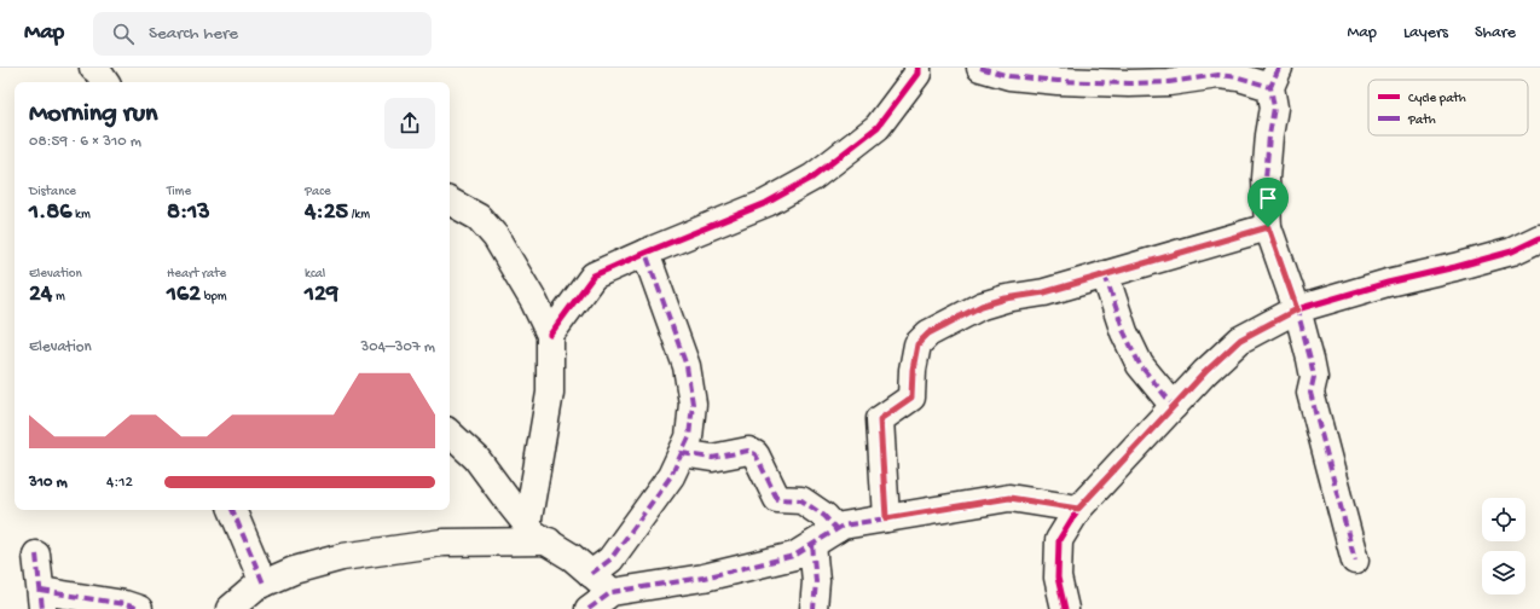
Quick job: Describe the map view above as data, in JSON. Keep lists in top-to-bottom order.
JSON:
{
  "legend": ["Cycle path", "Path"],
  "page": {
    "header": "Map",
    "search": "Search here",
    "nav": ["Map", "Layers", "Share"],
    "heading": ["Morning run", "08:59 · 6 × 310 m"],
    "stats": [
      ["Distance", "1.86 km"],
      ["Time", "8:13"],
      ["Pace", "4:25 /km"],
      ["Elevation", "24 m"],
      ["Heart rate", "162 bpm"],
      ["kcal", "129"]
    ],
    "chart": ["Elevation", "304–307 m"],
    "list": [
      {
        "name": "310 m",
        "note": "4:12"
      }
    ]
  }
}
